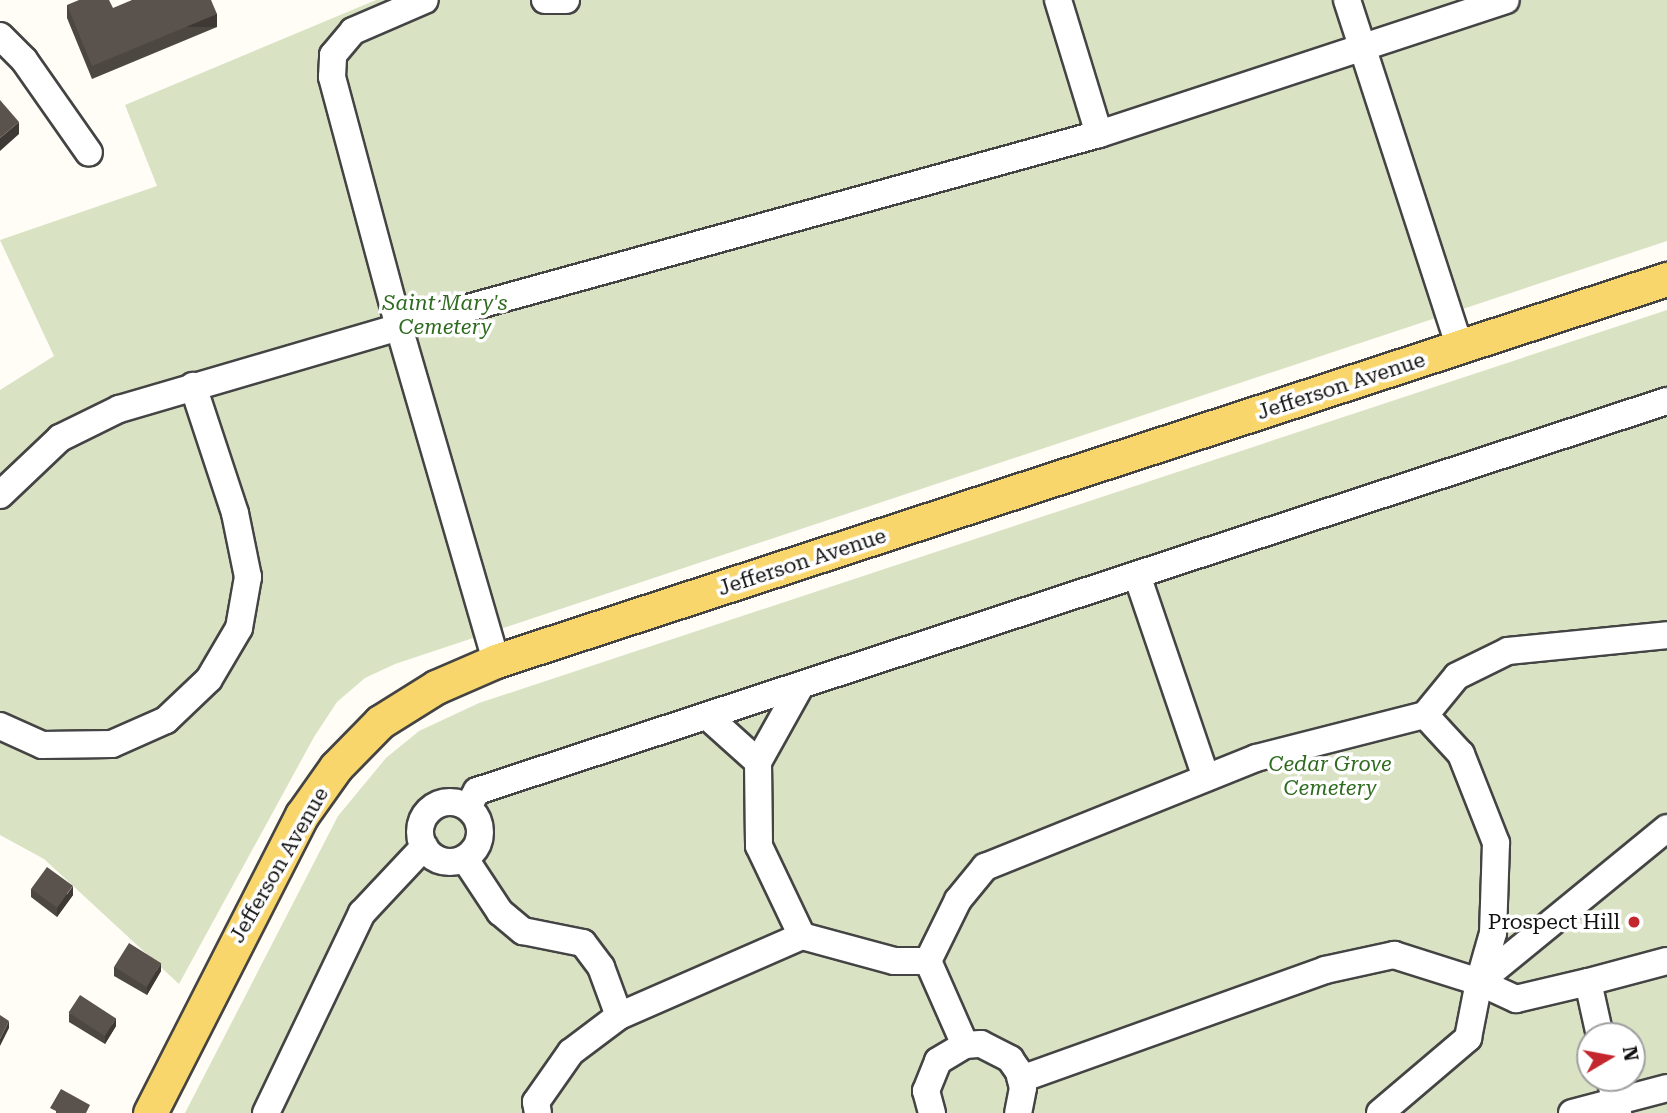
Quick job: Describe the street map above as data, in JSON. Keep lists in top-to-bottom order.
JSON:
{
  "streets": {
    "main road": ["Jefferson Avenue"]
  },
  "parks": ["Saint Mary's Cemetery", "Cedar Grove Cemetery"],
  "places": ["Prospect Hill"],
  "north": "right"
}
